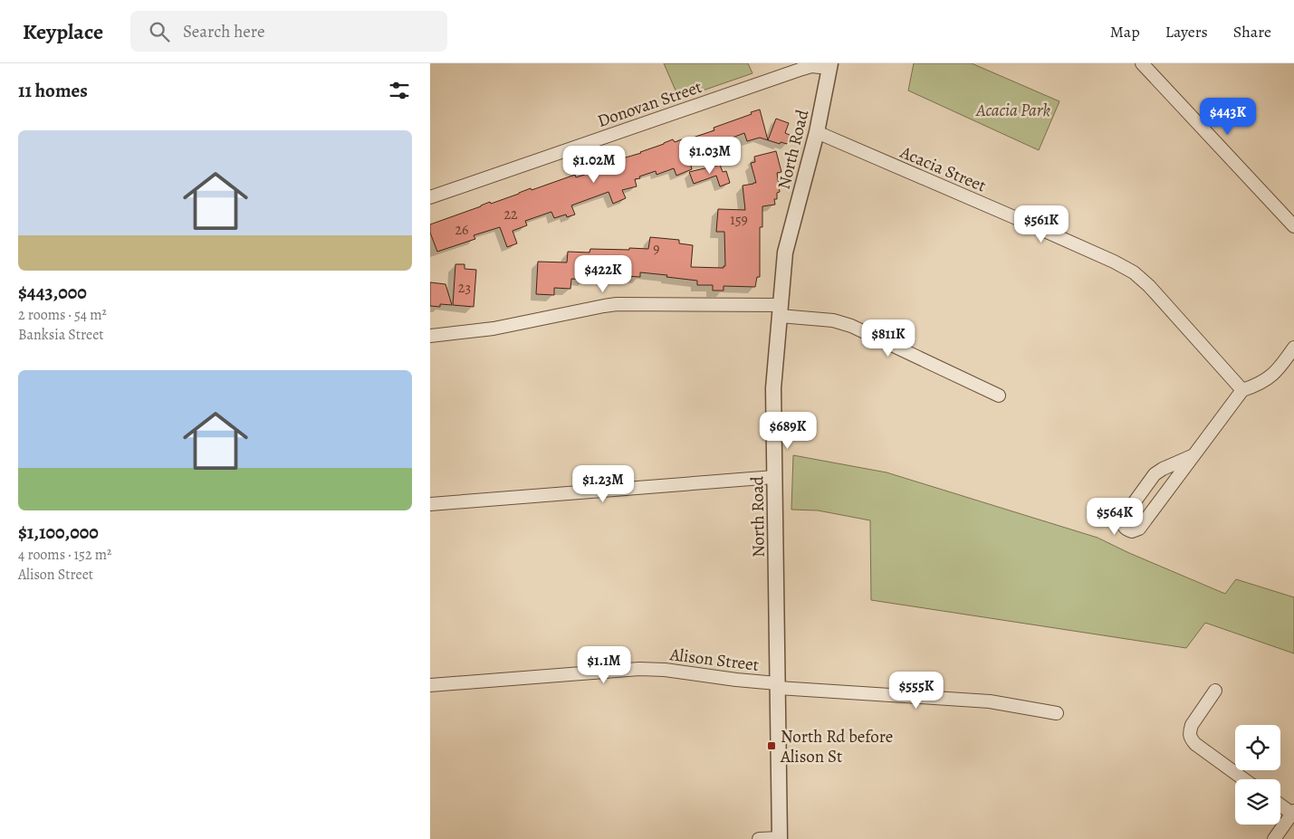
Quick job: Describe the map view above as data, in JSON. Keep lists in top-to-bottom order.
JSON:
{
  "streets": {
    "street": [
      "Donovan Street",
      "North Road",
      "Acacia Street",
      "Alison Street"
    ]
  },
  "crossings": [
    ["Donovan Street", "North Road"],
    ["North Road", "Acacia Street"],
    ["North Road", "Alison Street"]
  ],
  "parks": ["Acacia Park"],
  "places": {
    "transit": ["North Rd before Alison St"]
  },
  "house_numbers": [
    "22",
    "159",
    "26",
    "9",
    "23"
  ],
  "page": {
    "header": "Keyplace",
    "search": "Search here",
    "nav": ["Map", "Layers", "Share"],
    "heading": "11 homes",
    "price": [
      "$443K",
      "$1.03M",
      "$1.02M",
      "$561K",
      "$422K",
      "$811K",
      "$689K",
      "$1.23M",
      "$564K",
      "$1.1M",
      "$555K"
    ],
    "list": [
      {
        "name": "$443,000",
        "note": "2 rooms · 54 m² · Banksia Street"
      },
      {
        "name": "$1,100,000",
        "note": "4 rooms · 152 m² · Alison Street"
      }
    ]
  }
}
